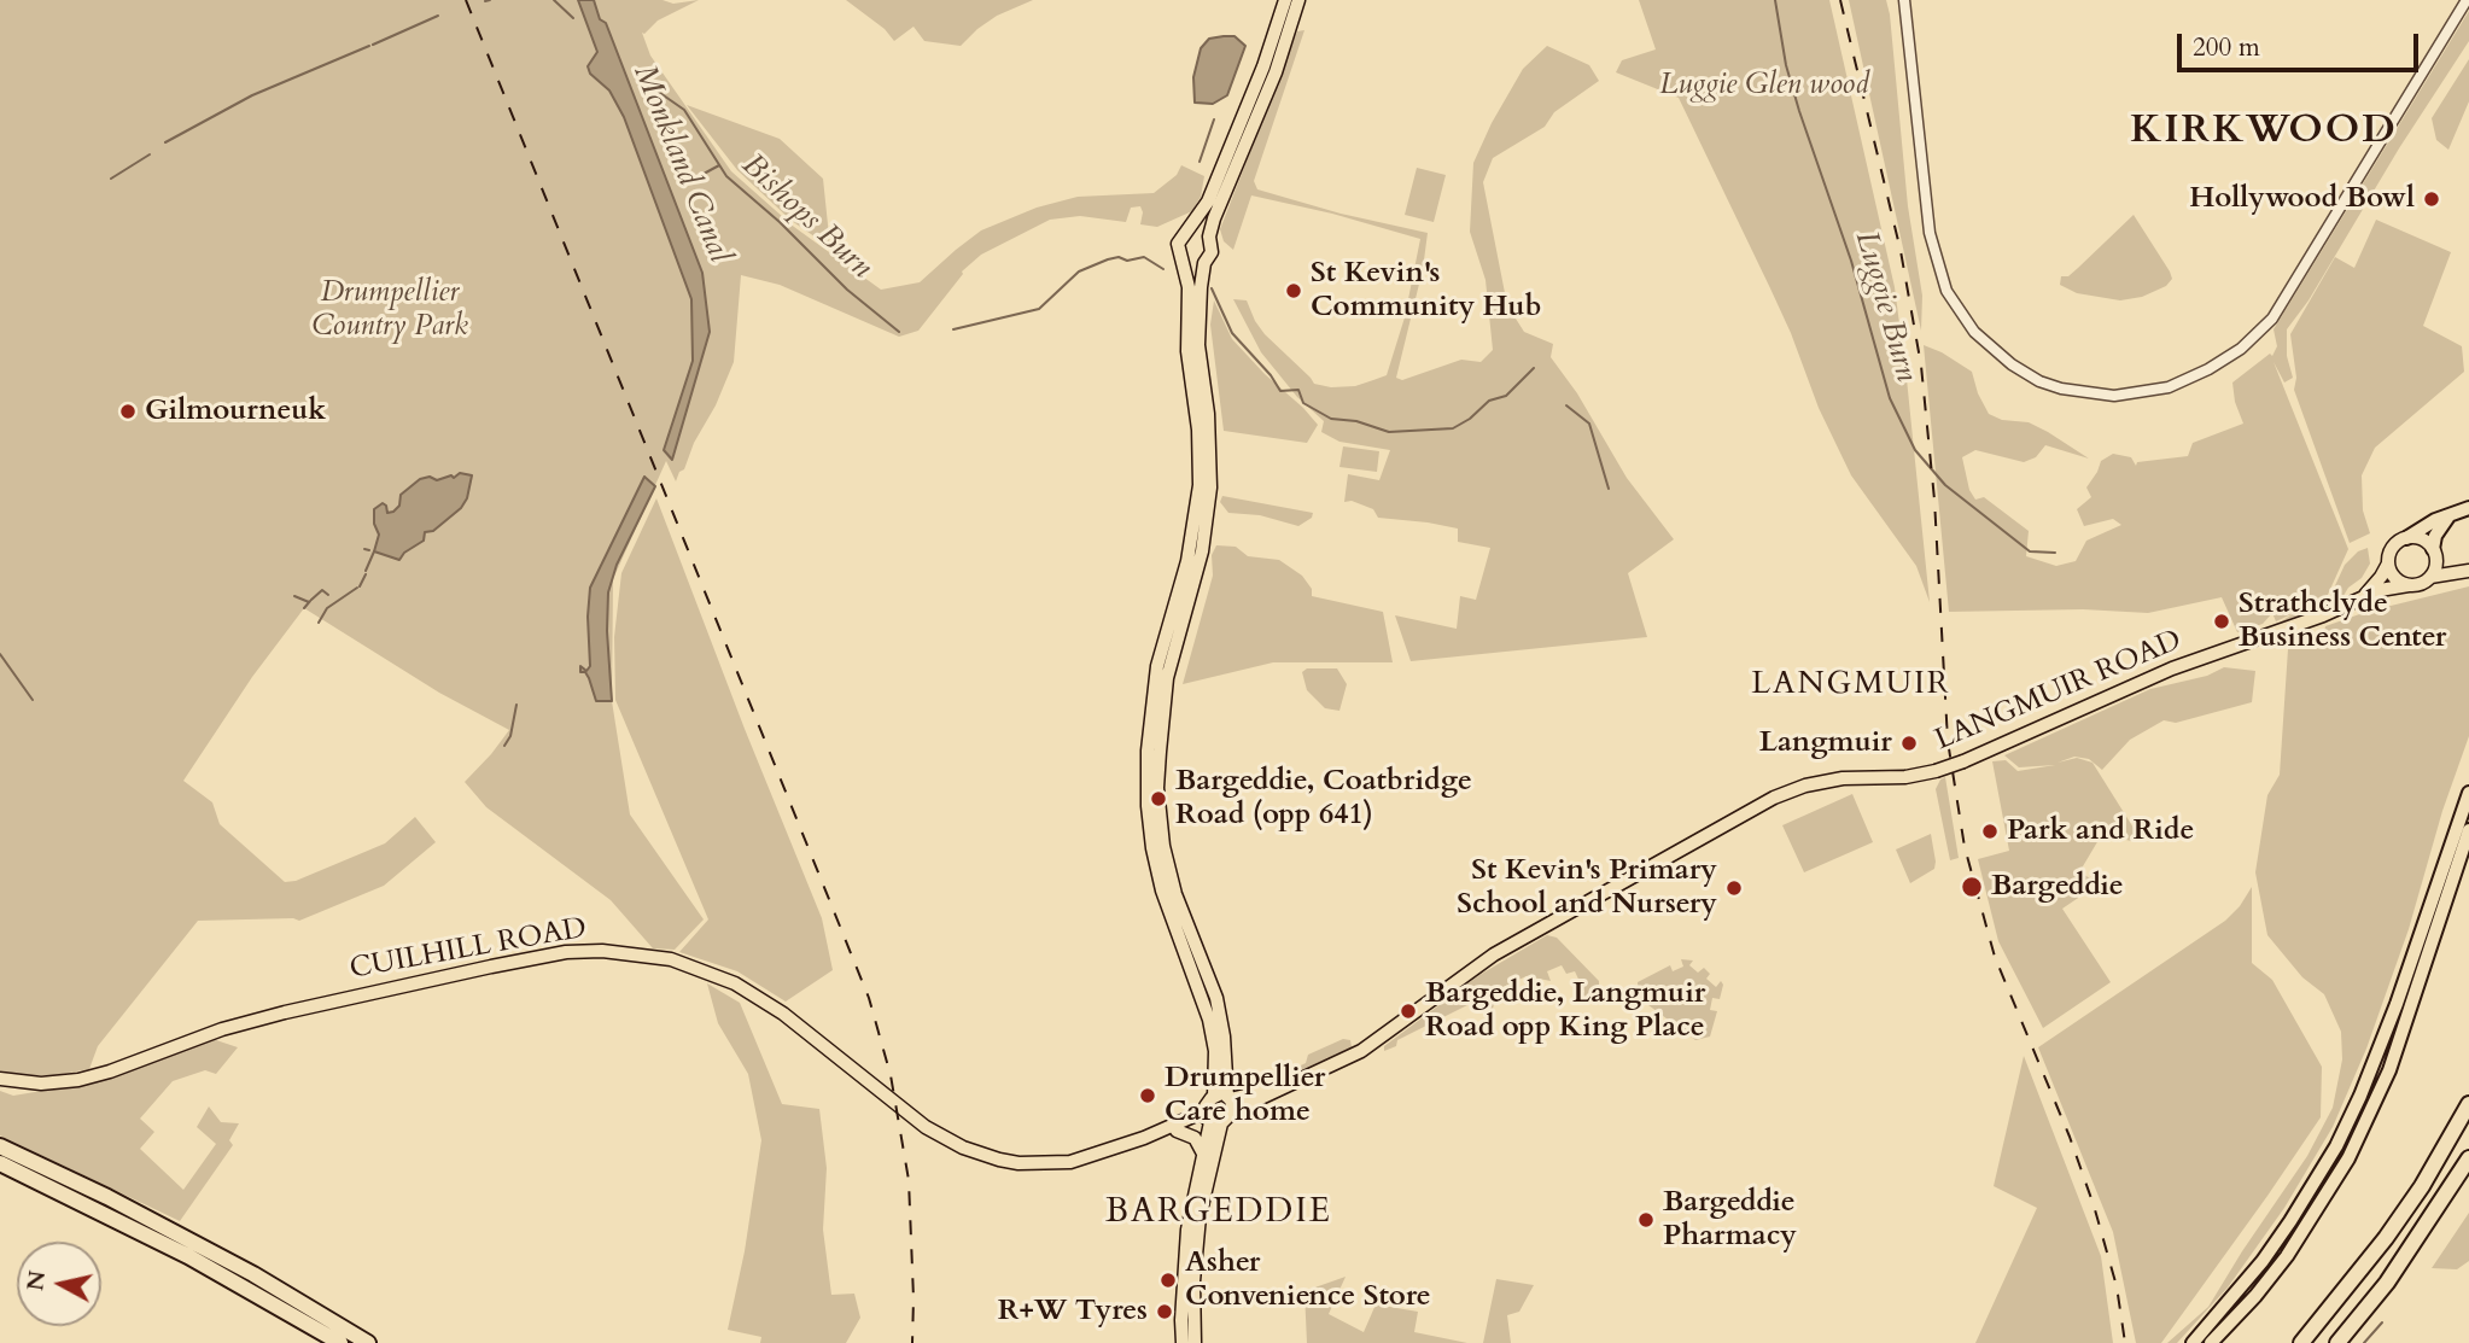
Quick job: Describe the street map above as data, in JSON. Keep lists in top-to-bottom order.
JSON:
{
  "streets": {
    "main road": ["LANGMUIR ROAD", "CUILHILL ROAD"]
  },
  "districts": ["KIRKWOOD", "LANGMUIR", "BARGEDDIE"],
  "water": ["Monkland Canal", "Bishops Burn", "Luggie Burn"],
  "parks": ["Luggie Glen wood", "Drumpellier Country Park"],
  "places": [
    "Hollywood Bowl",
    "St Kevin's Community Hub",
    "Gilmourneuk",
    "Strathclyde Business Center",
    "Langmuir",
    "Bargeddie, Coatbridge Road (opp 641)",
    "Park and Ride",
    "Bargeddie",
    "St Kevin's Primary School and Nursery",
    "Bargeddie, Langmuir Road opp King Place",
    "Drumpellier Care home",
    "Bargeddie Pharmacy",
    "Asher Convenience Store",
    "R+W Tyres"
  ],
  "scale_bar": "200 m",
  "north": "left"
}
